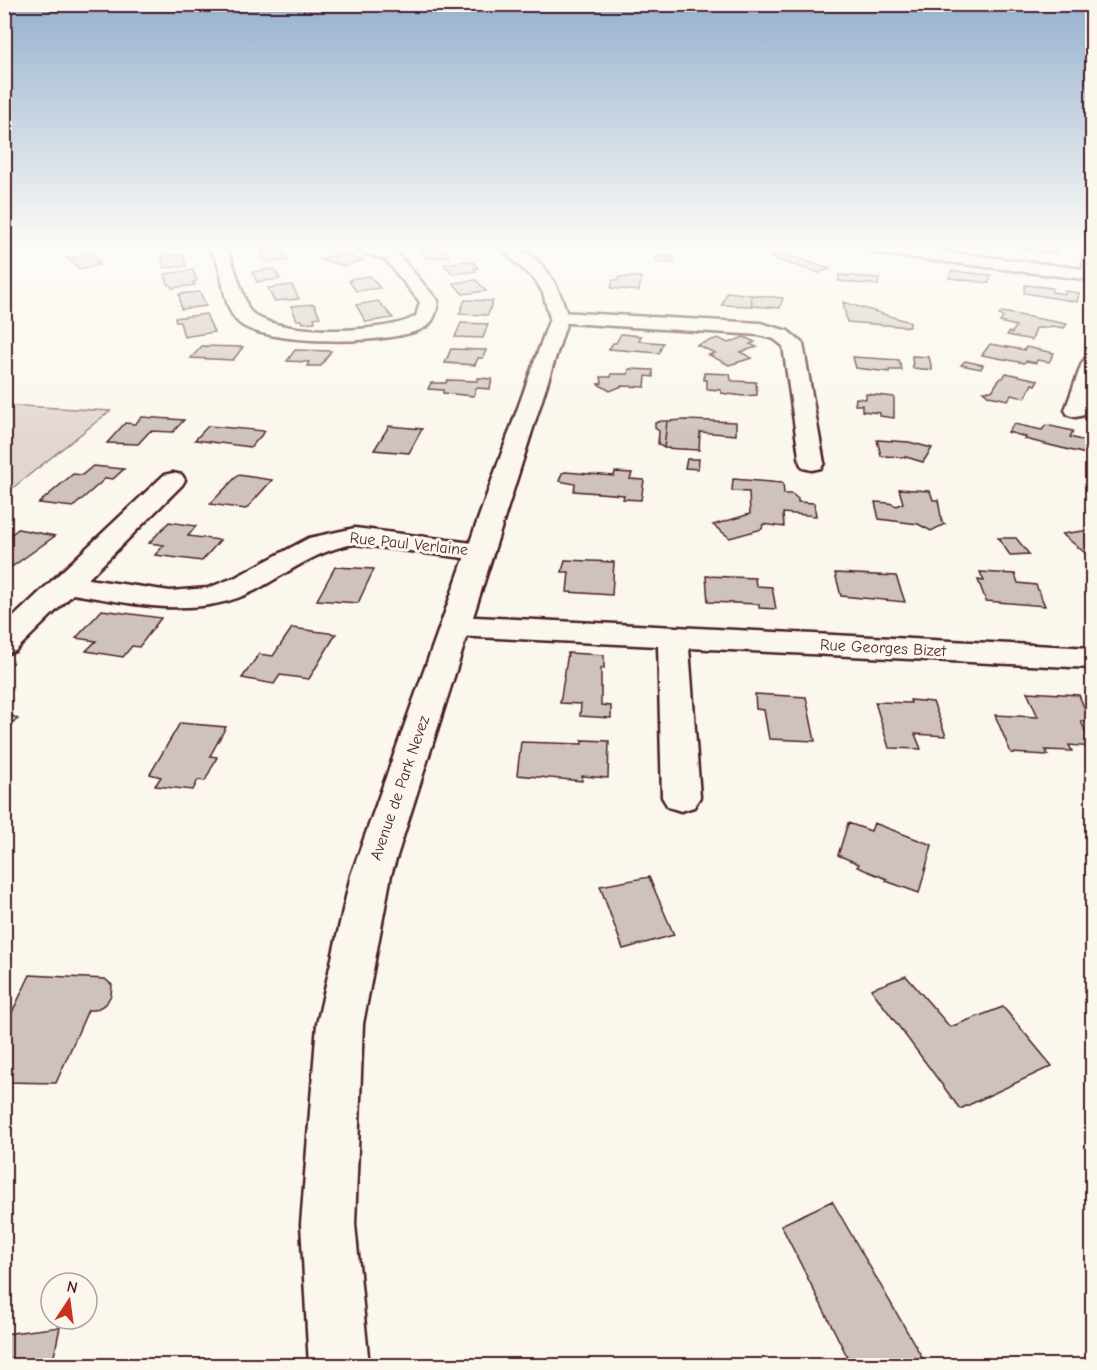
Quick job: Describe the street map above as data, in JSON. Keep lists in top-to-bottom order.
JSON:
{
  "streets": {
    "street": ["Rue Paul Verlaine", "Rue Georges Bizet", "Avenue de Park Nevez"]
  },
  "crossings": [
    ["Rue Paul Verlaine", "Avenue de Park Nevez"],
    ["Rue Georges Bizet", "Avenue de Park Nevez"]
  ],
  "north": "top"
}
